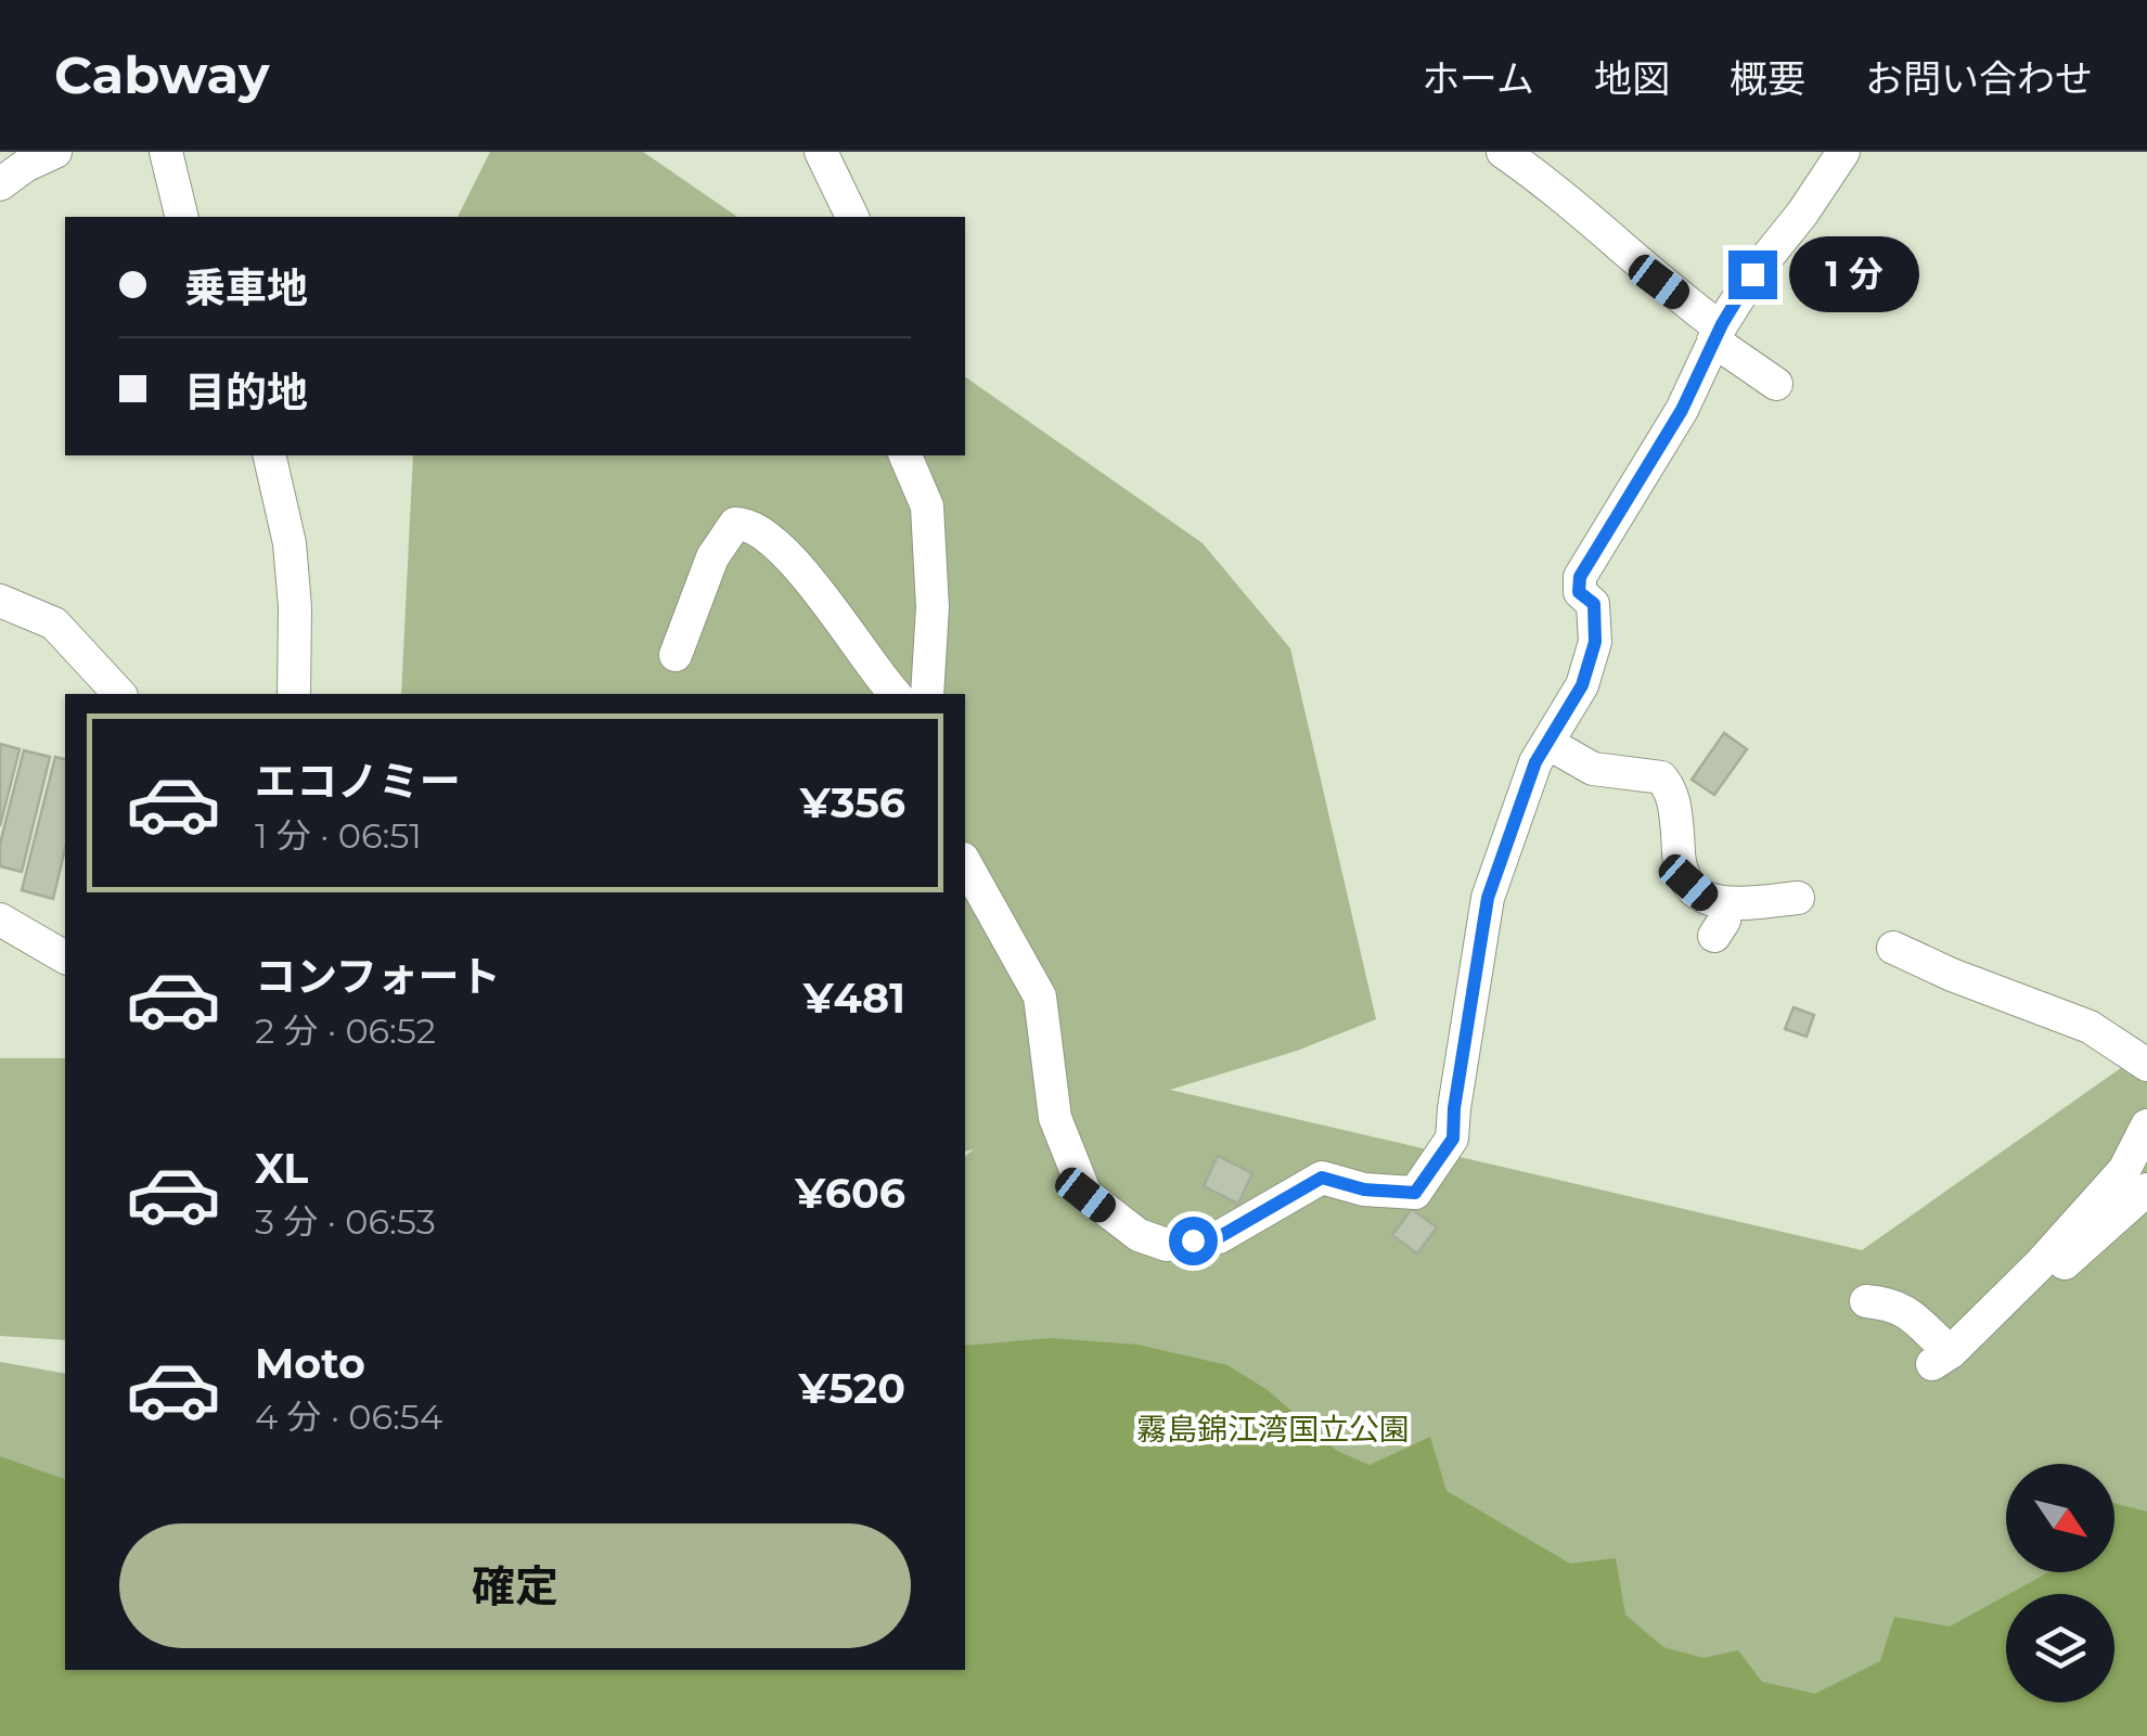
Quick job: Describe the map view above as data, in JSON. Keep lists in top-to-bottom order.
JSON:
{
  "parks": ["霧島錦江湾国立公園"],
  "north": "bottom right",
  "page": {
    "header": "Cabway",
    "nav": [
      "ホーム",
      "地図",
      "概要",
      "お問い合わせ"
    ],
    "banner": ["乗車地", "目的地"],
    "bubble": "1 分",
    "list": [
      {
        "name": "エコノミー",
        "note": "1 分 · 06:51",
        "value": "¥356"
      },
      {
        "name": "コンフォート",
        "note": "2 分 · 06:52",
        "value": "¥481"
      },
      {
        "name": "XL",
        "note": "3 分 · 06:53",
        "value": "¥606"
      },
      {
        "name": "Moto",
        "note": "4 分 · 06:54",
        "value": "¥520"
      }
    ],
    "buttons": "確定"
  }
}
